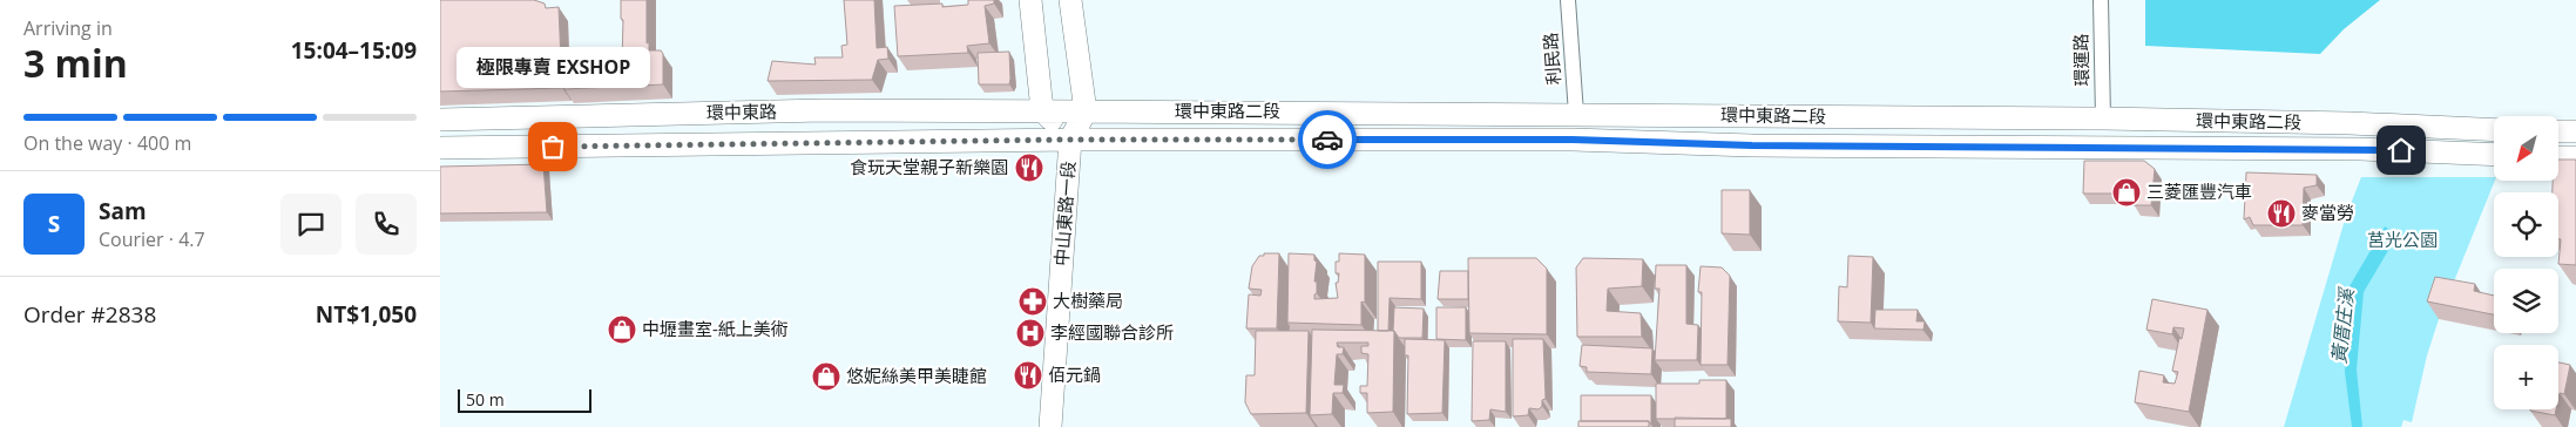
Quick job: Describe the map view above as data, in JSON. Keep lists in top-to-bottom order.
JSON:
{
  "streets": {
    "street": [
      "利民路",
      "環運路",
      "環中東路二段",
      "環中東路",
      "中山東路一段"
    ]
  },
  "crossings": [
    ["利民路", "環中東路二段"],
    ["環運路", "環中東路二段"],
    ["環中東路二段", "環中東路"],
    ["環中東路二段", "中山東路一段"],
    ["環中東路", "中山東路一段"]
  ],
  "water": ["黃厝庄溪"],
  "parks": ["莒光公園"],
  "places": {
    "other": ["極限專賣 EXSHOP"],
    "restaurant": ["食玩天堂親子新樂園", "麥當勞", "佰元鍋"],
    "shop": ["三菱匯豐汽車", "中壢畫室-紙上美術", "悠妮絲美甲美睫館"],
    "pharmacy": ["大樹藥局"],
    "hospital": ["李經國聯合診所"]
  },
  "scale_bar": "50 m",
  "north": "bottom left",
  "page": {
    "heading": ["3 min", "Arriving in", "15:04–15:09"],
    "panel": [
      "Sam",
      "Courier · 4.7",
      "Order #2838",
      "NT$1,050"
    ],
    "bubble": "極限專賣 EXSHOP",
    "bar": "On the way · 400 m",
    "map_buttons": "+",
    "round": "S",
    "scale": "50 m"
  }
}
